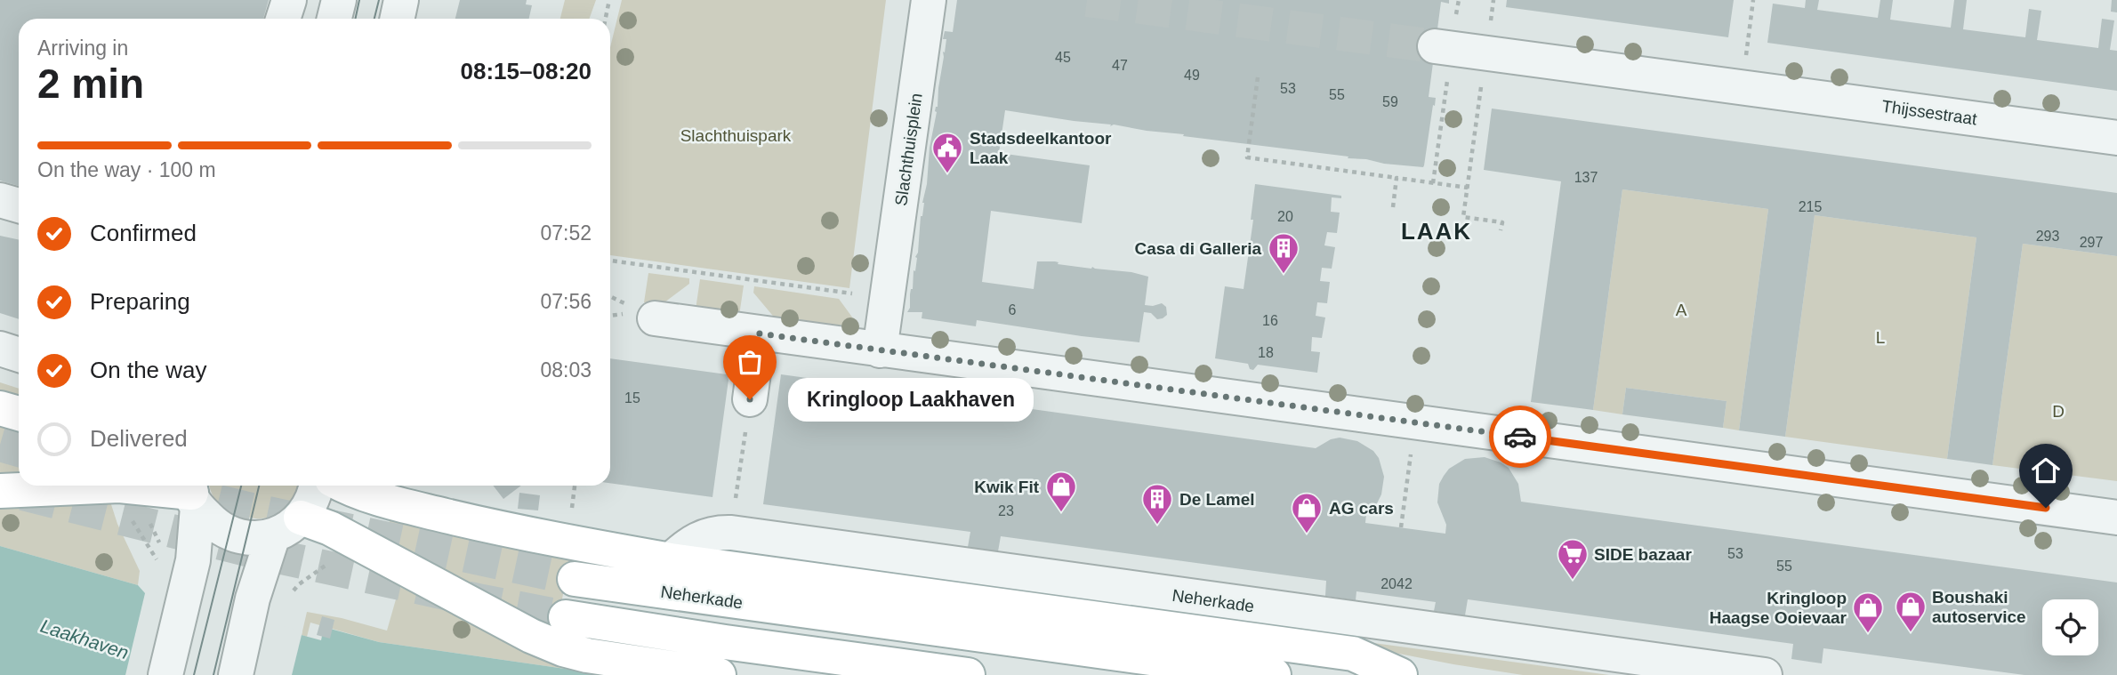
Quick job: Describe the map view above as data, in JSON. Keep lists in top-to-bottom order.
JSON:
{
  "streets": {
    "main road": ["Neherkade"],
    "street": ["Thijssestraat", "Slachthuisplein"]
  },
  "districts": ["LAAK"],
  "water": ["Laakhaven"],
  "parks": [
    "Slachthuispark",
    "A",
    "L",
    "D"
  ],
  "places": {
    "public building": ["Stadsdeelkantoor Laak"],
    "building": ["Casa di Galleria", "De Lamel"],
    "other": ["Kringloop Laakhaven"],
    "shop": [
      "Kwik Fit",
      "AG cars",
      "Boushaki autoservice",
      "Kringloop Haagse Ooievaar"
    ],
    "supermarket": ["SIDE bazaar"]
  },
  "house_numbers": [
    "45",
    "47",
    "49",
    "53",
    "55",
    "59",
    "137",
    "215",
    "20",
    "293",
    "297",
    "6",
    "16",
    "18",
    "15",
    "23",
    "53",
    "55",
    "2042"
  ],
  "page": {
    "heading": ["2 min", "Arriving in", "08:15–08:20"],
    "bar": "On the way · 100 m",
    "list": [
      ["Confirmed", "07:52"],
      ["Preparing", "07:56"],
      ["On the way", "08:03"],
      "Delivered"
    ],
    "bubble": "Kringloop Laakhaven"
  }
}
